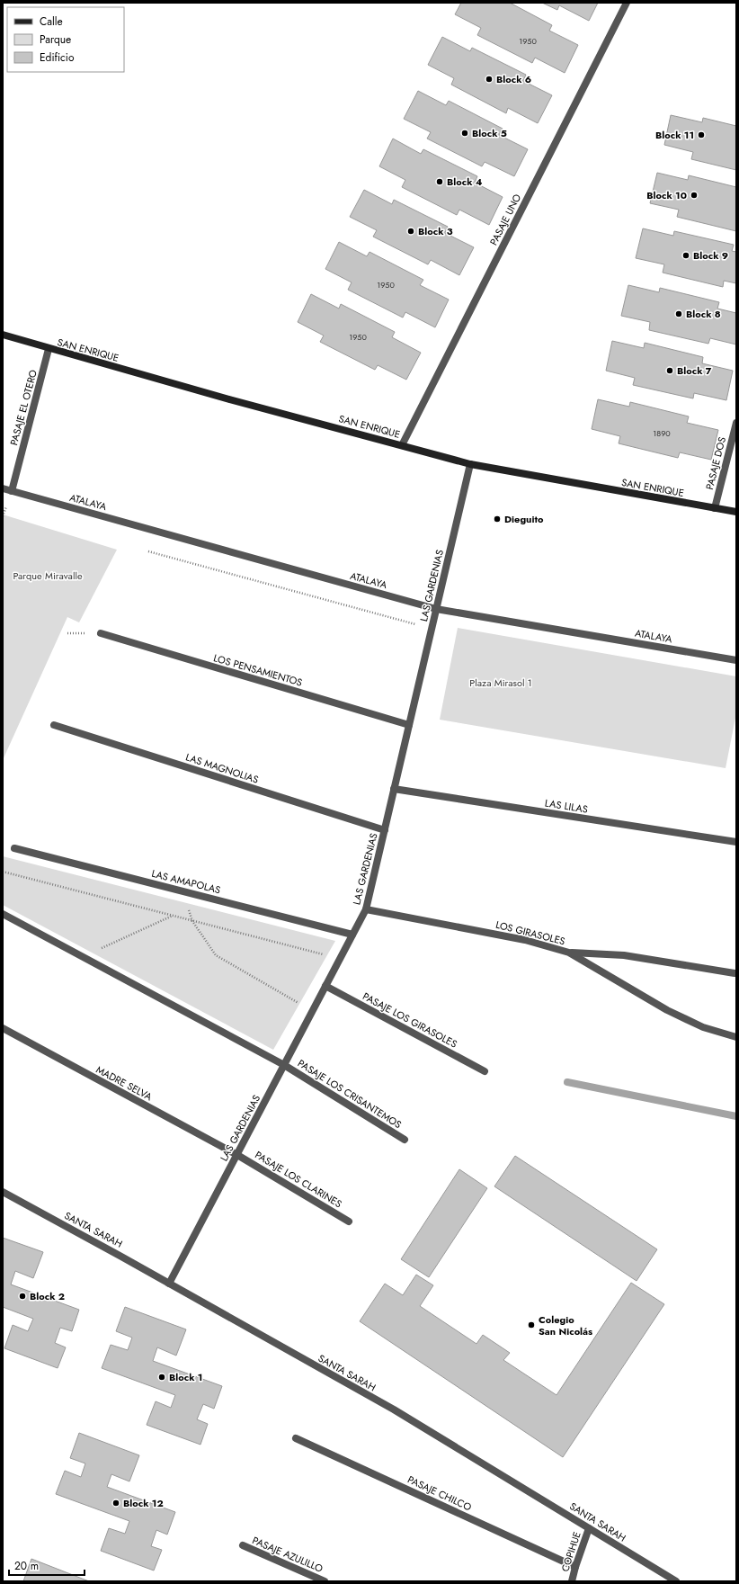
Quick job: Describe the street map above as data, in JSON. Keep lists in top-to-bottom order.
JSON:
{
  "streets": {
    "street": [
      "PASAJE UNO",
      "SAN ENRIQUE",
      "PASAJE EL OTERO",
      "PASAJE DOS",
      "ATALAYA",
      "LAS GARDENIAS",
      "LOS PENSAMIENTOS",
      "LAS MAGNOLIAS",
      "LAS LILAS",
      "LAS AMAPOLAS",
      "LOS GIRASOLES",
      "PASAJE LOS GIRASOLES",
      "MADRE SELVA",
      "PASAJE LOS CRISANTEMOS",
      "PASAJE LOS CLARINES",
      "SANTA SARAH",
      "PASAJE CHILCO",
      "COPIHUE",
      "PASAJE AZULILLO"
    ]
  },
  "crossings": [
    ["PASAJE UNO", "SAN ENRIQUE"],
    ["SAN ENRIQUE", "PASAJE EL OTERO"],
    ["SAN ENRIQUE", "PASAJE DOS"],
    ["SAN ENRIQUE", "LAS GARDENIAS"],
    ["PASAJE EL OTERO", "ATALAYA"],
    ["ATALAYA", "LAS GARDENIAS"],
    ["LAS GARDENIAS", "LOS PENSAMIENTOS"],
    ["LAS GARDENIAS", "LAS MAGNOLIAS"],
    ["LAS GARDENIAS", "LAS LILAS"],
    ["LAS GARDENIAS", "LAS AMAPOLAS"],
    ["LAS GARDENIAS", "LOS GIRASOLES"],
    ["LAS GARDENIAS", "PASAJE LOS GIRASOLES"],
    ["LAS GARDENIAS", "MADRE SELVA"],
    ["LAS GARDENIAS", "PASAJE LOS CRISANTEMOS"],
    ["LAS GARDENIAS", "PASAJE LOS CLARINES"],
    ["LAS GARDENIAS", "SANTA SARAH"],
    ["MADRE SELVA", "PASAJE LOS CLARINES"],
    ["SANTA SARAH", "COPIHUE"],
    ["PASAJE CHILCO", "COPIHUE"]
  ],
  "parks": ["Parque Miravalle", "Plaza Mirasol 1"],
  "places": [
    "Block 6",
    "Block 5",
    "Block 11",
    "Block 4",
    "Block 10",
    "Block 3",
    "Block 9",
    "Block 8",
    "Block 7",
    "Dieguito",
    "Block 2",
    "Colegio San Nicolás",
    "Block 1",
    "Block 12"
  ],
  "house_numbers": [
    "1950",
    "1950",
    "1950",
    "1890"
  ],
  "legend": ["Calle", "Parque", "Edificio"],
  "scale_bar": "20 m"
}
